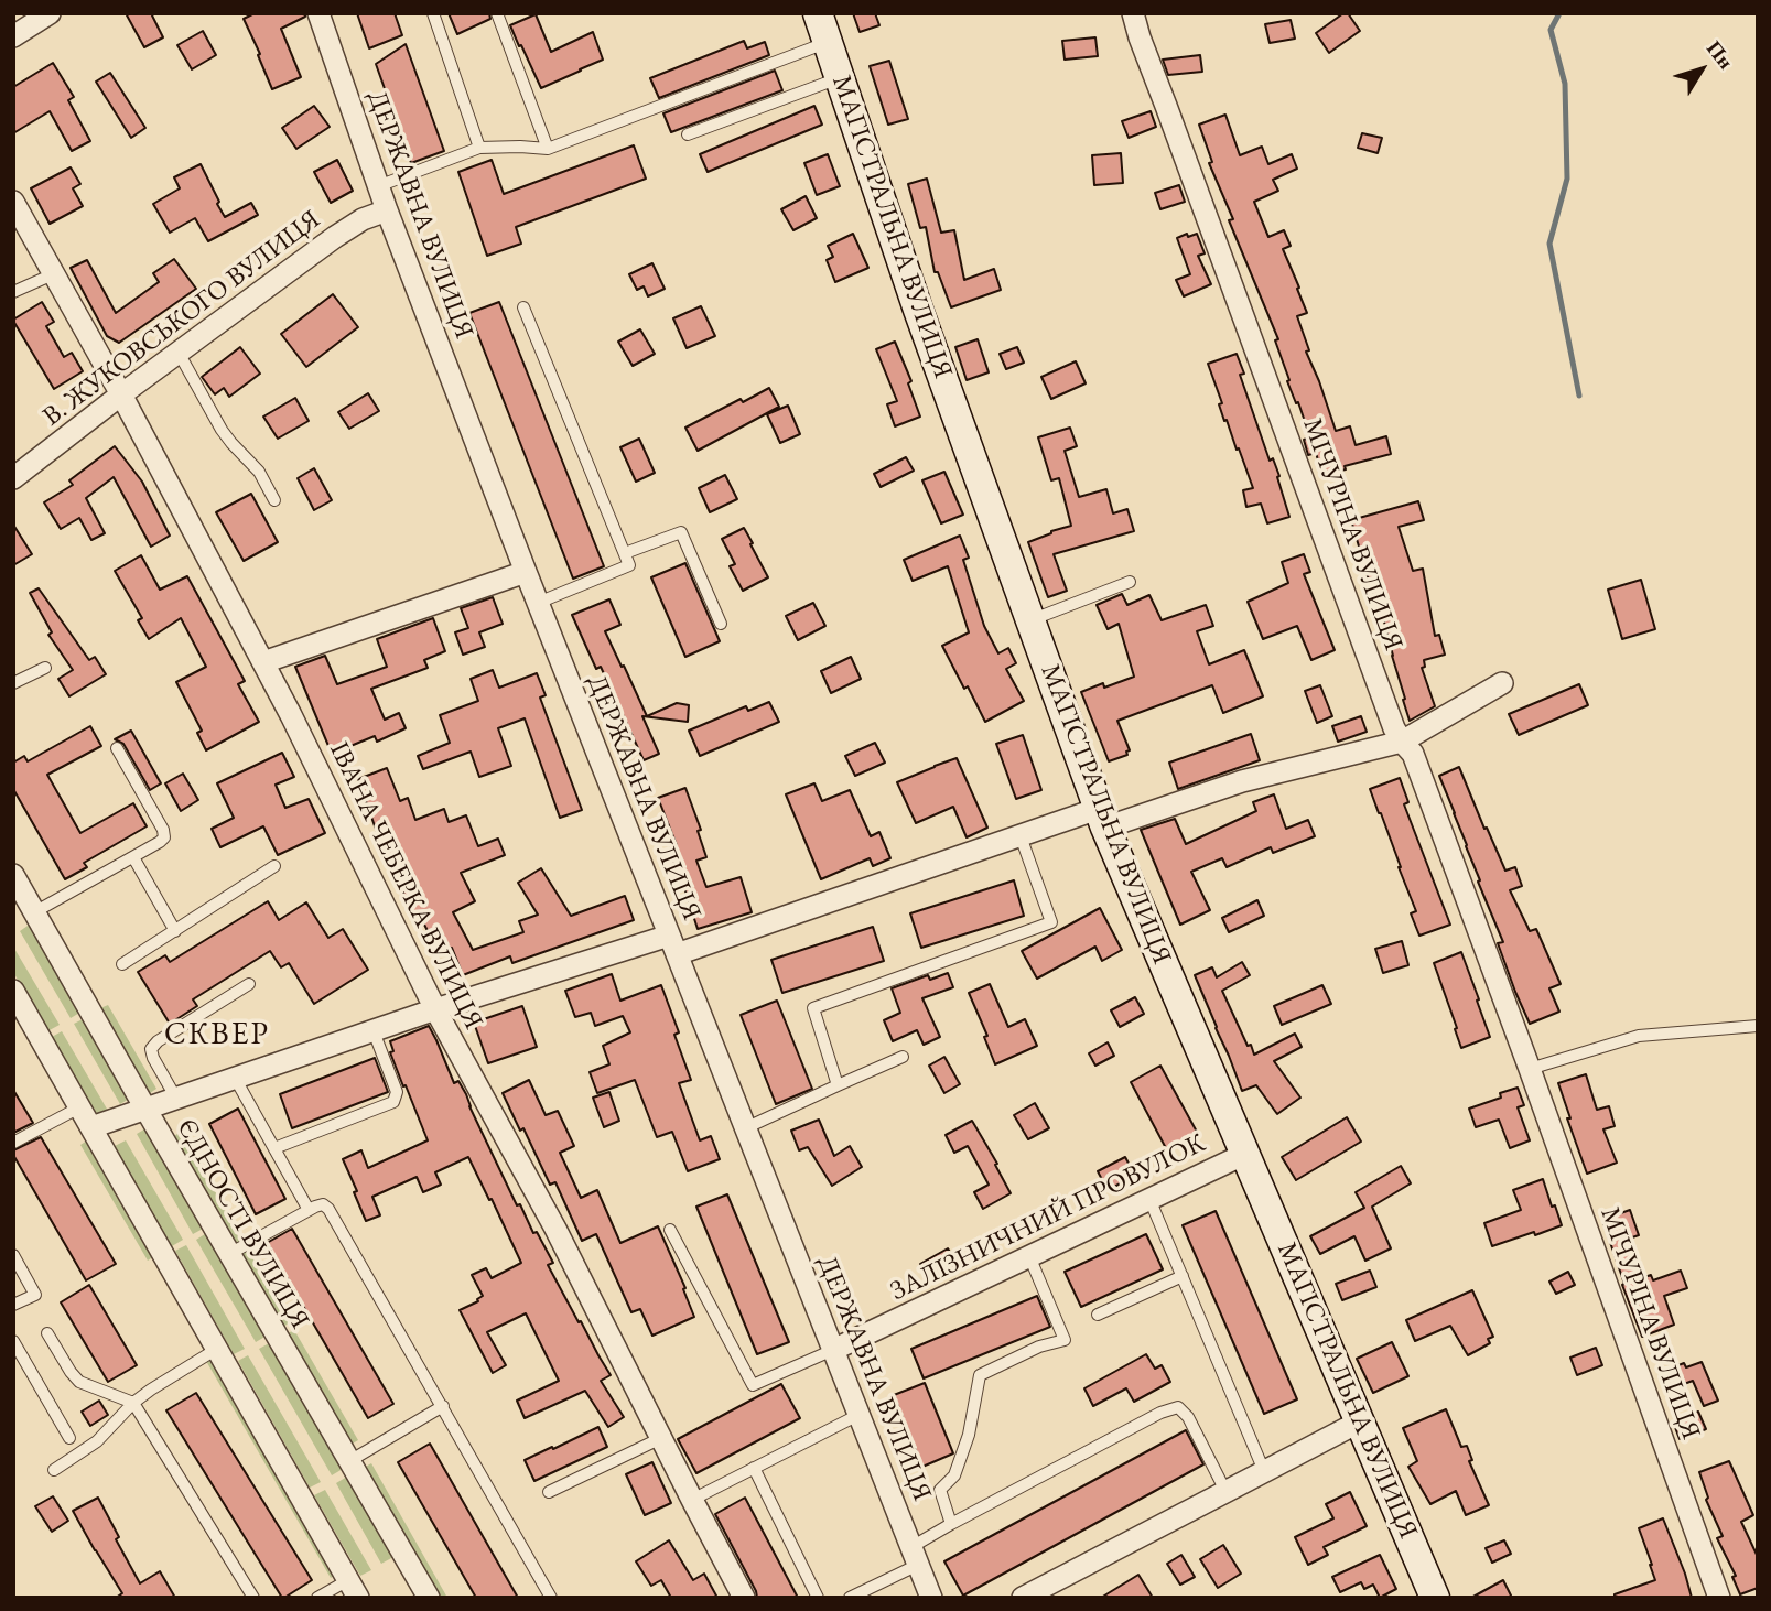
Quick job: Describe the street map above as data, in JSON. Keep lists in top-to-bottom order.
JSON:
{
  "streets": {
    "main road": ["МАГІСТРАЛЬНА ВУЛИЦЯ"],
    "street": [
      "ДЕРЖАВНА ВУЛИЦЯ",
      "В. ЖУКОВСЬКОГО ВУЛИЦЯ",
      "МІЧУРІНА ВУЛИЦЯ",
      "ІВАНА ЧЕБЕРКА ВУЛИЦЯ",
      "ЗАЛІЗНИЧНИЙ ПРОВУЛОК",
      "ЄДНОСТІ ВУЛИЦЯ"
    ]
  },
  "crossings": [
    ["ДЕРЖАВНА ВУЛИЦЯ", "В. ЖУКОВСЬКОГО ВУЛИЦЯ"],
    ["ДЕРЖАВНА ВУЛИЦЯ", "ЗАЛІЗНИЧНИЙ ПРОВУЛОК"],
    ["МАГІСТРАЛЬНА ВУЛИЦЯ", "ЗАЛІЗНИЧНИЙ ПРОВУЛОК"],
    ["В. ЖУКОВСЬКОГО ВУЛИЦЯ", "ІВАНА ЧЕБЕРКА ВУЛИЦЯ"]
  ],
  "districts": ["СКВЕР"],
  "north": "top right"
}
